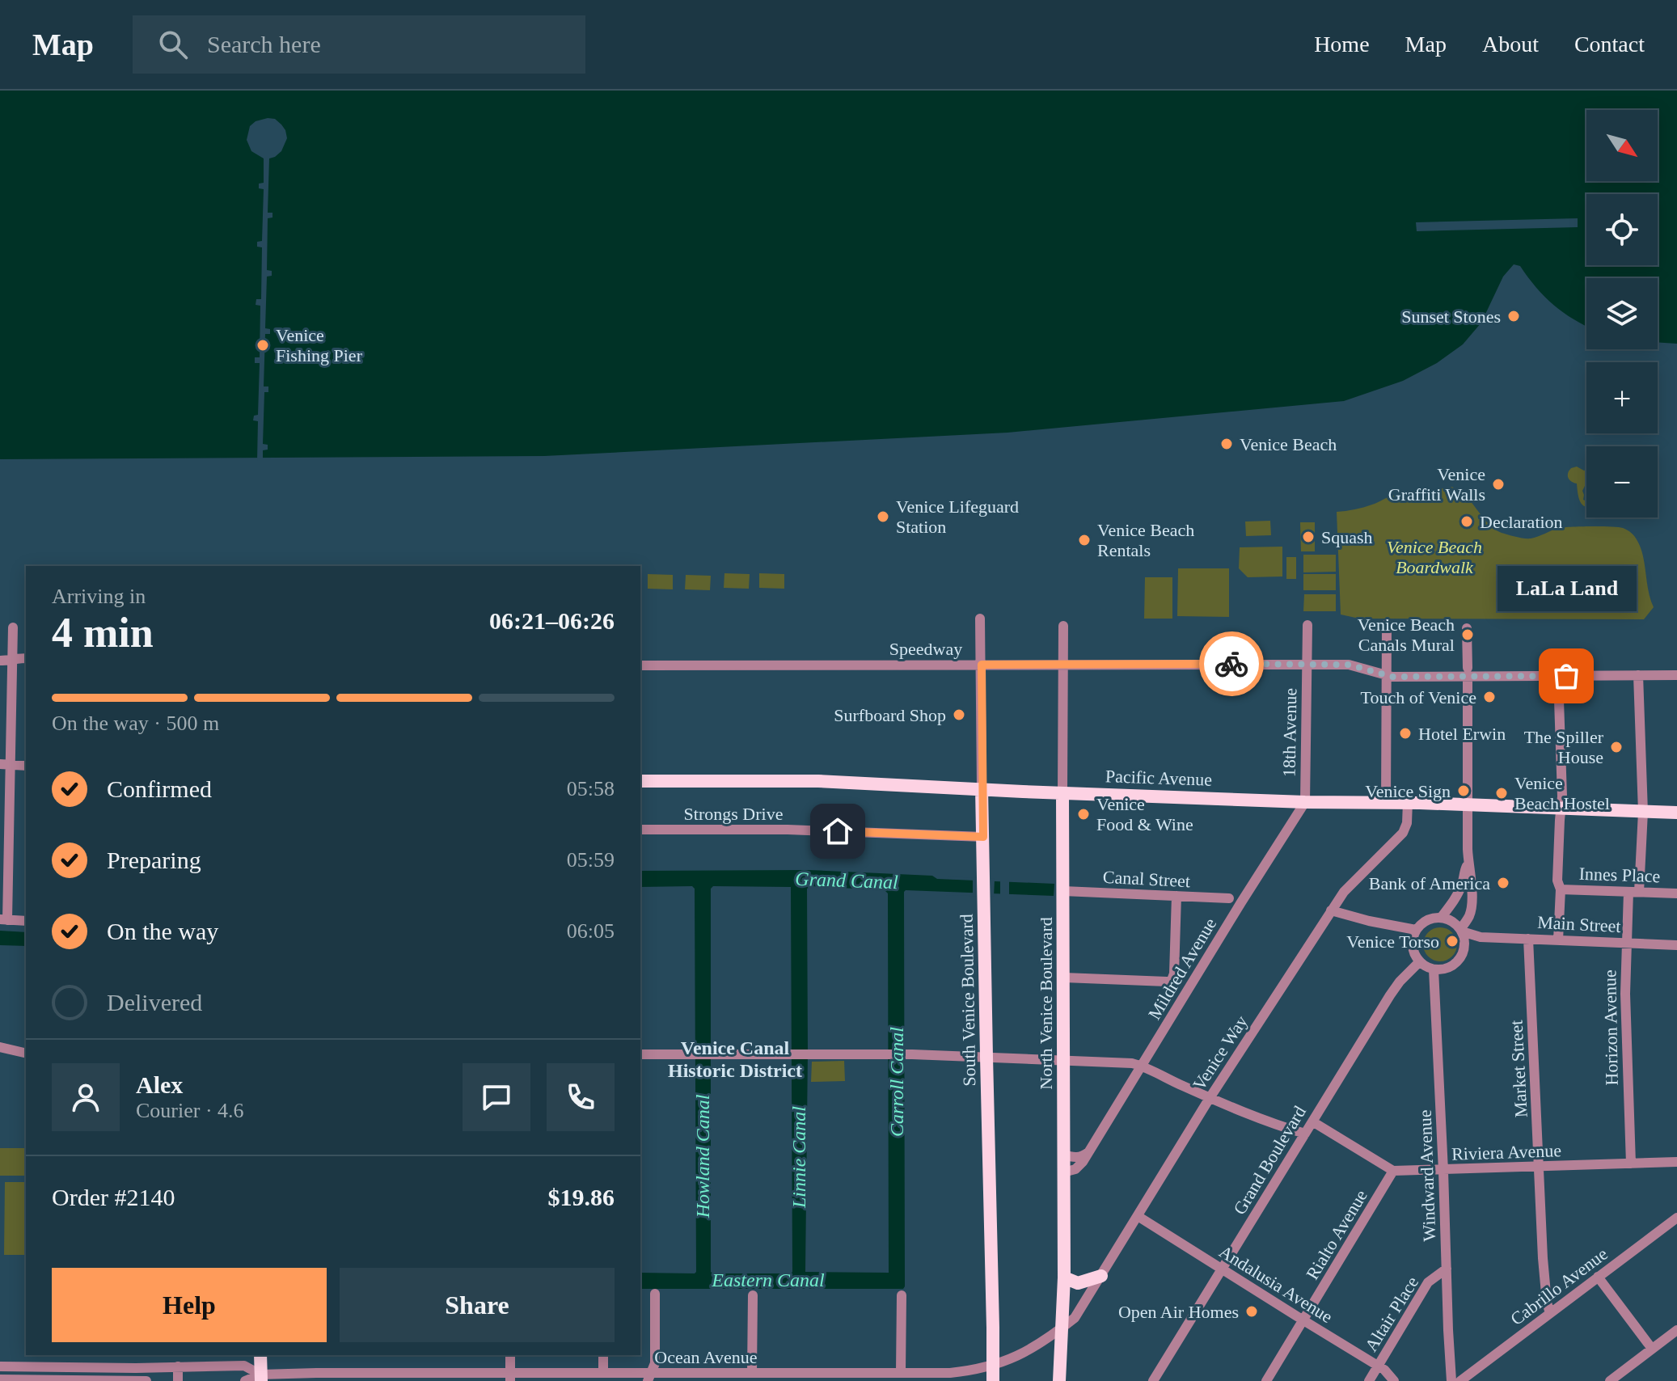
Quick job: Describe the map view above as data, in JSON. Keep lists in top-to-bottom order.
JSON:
{
  "streets": {
    "main road": ["Pacific Avenue", "South Venice Boulevard", "North Venice Boulevard"],
    "street": [
      "Speedway",
      "18th Avenue",
      "Strongs Drive",
      "Innes Place",
      "Canal Street",
      "Main Street",
      "Mildred Avenue",
      "Horizon Avenue",
      "Venice Way",
      "Market Street",
      "Riviera Avenue",
      "Grand Boulevard",
      "Windward Avenue",
      "Rialto Avenue",
      "Andalusia Avenue",
      "Cabrillo Avenue",
      "Altair Place",
      "Ocean Avenue"
    ]
  },
  "crossings": [
    ["Speedway", "18th Avenue"],
    ["Speedway", "South Venice Boulevard"],
    ["Speedway", "North Venice Boulevard"],
    ["Speedway", "Horizon Avenue"],
    ["18th Avenue", "Pacific Avenue"],
    ["18th Avenue", "Mildred Avenue"],
    ["Pacific Avenue", "Mildred Avenue"],
    ["Pacific Avenue", "South Venice Boulevard"],
    ["Pacific Avenue", "North Venice Boulevard"],
    ["Pacific Avenue", "Horizon Avenue"],
    ["Pacific Avenue", "Venice Way"],
    ["Strongs Drive", "South Venice Boulevard"],
    ["Innes Place", "Horizon Avenue"],
    ["Canal Street", "North Venice Boulevard"],
    ["Main Street", "Horizon Avenue"],
    ["Main Street", "Market Street"],
    ["Main Street", "Grand Boulevard"],
    ["Main Street", "Windward Avenue"],
    ["Mildred Avenue", "North Venice Boulevard"],
    ["South Venice Boulevard", "Ocean Avenue"],
    ["North Venice Boulevard", "Venice Way"],
    ["North Venice Boulevard", "Ocean Avenue"],
    ["Horizon Avenue", "Riviera Avenue"],
    ["Venice Way", "Andalusia Avenue"],
    ["Venice Way", "Ocean Avenue"],
    ["Market Street", "Riviera Avenue"],
    ["Market Street", "Cabrillo Avenue"],
    ["Riviera Avenue", "Windward Avenue"],
    ["Riviera Avenue", "Rialto Avenue"],
    ["Grand Boulevard", "Windward Avenue"],
    ["Grand Boulevard", "Andalusia Avenue"],
    ["Windward Avenue", "Altair Place"],
    ["Rialto Avenue", "Andalusia Avenue"],
    ["Andalusia Avenue", "Altair Place"]
  ],
  "districts": ["Venice Canal Historic District"],
  "water": [
    "Grand Canal",
    "Carroll Canal",
    "Howland Canal",
    "Linnie Canal",
    "Eastern Canal"
  ],
  "parks": ["Venice Beach Boardwalk"],
  "places": [
    "Sunset Stones",
    "Venice Fishing Pier",
    "Venice Beach",
    "Venice Graffiti Walls",
    "Venice Lifeguard Station",
    "Declaration",
    "Squash",
    "Venice Beach Rentals",
    "Venice Beach Canals Mural",
    "LaLa Land",
    "Touch of Venice",
    "Surfboard Shop",
    "Hotel Erwin",
    "The Spiller House",
    "Venice Sign",
    "Venice Beach Hostel",
    "Venice Food & Wine",
    "Bank of America",
    "Venice Torso",
    "Open Air Homes"
  ],
  "north": "bottom right",
  "page": {
    "header": "Map",
    "search": "Search here",
    "nav": [
      "Home",
      "Map",
      "About",
      "Contact"
    ],
    "map_buttons": ["+", "−"],
    "bubble": "LaLa Land",
    "heading": ["4 min", "Arriving in", "06:21–06:26"],
    "panel": [
      "Alex",
      "Courier · 4.6",
      "Order #2140",
      "$19.86"
    ],
    "bar": "On the way · 500 m",
    "list": [
      ["Confirmed", "05:58"],
      ["Preparing", "05:59"],
      ["On the way", "06:05"],
      "Delivered"
    ],
    "buttons": ["Help", "Share"]
  }
}
